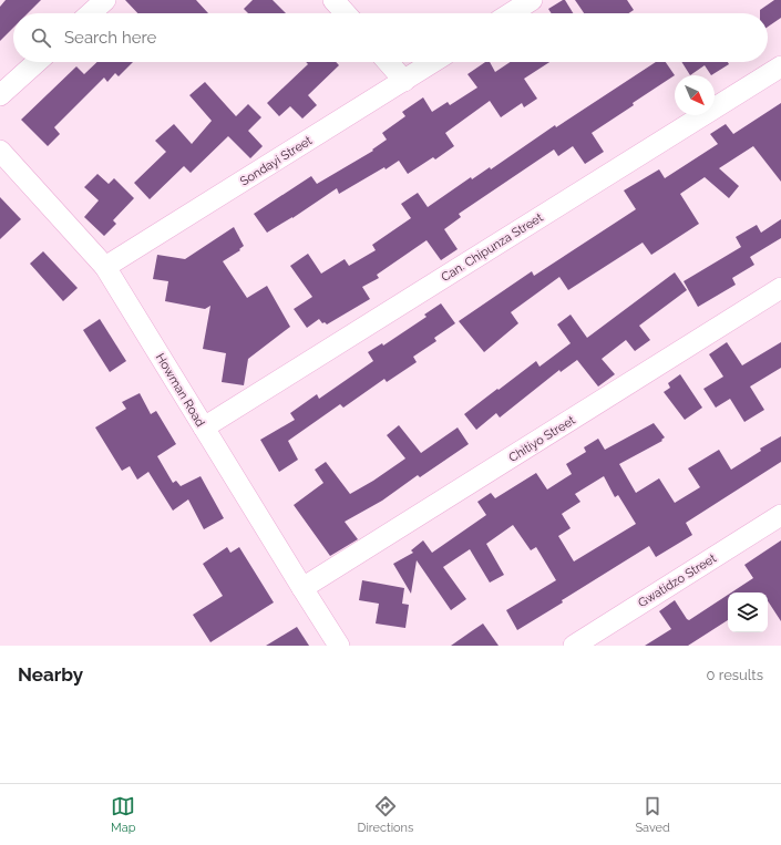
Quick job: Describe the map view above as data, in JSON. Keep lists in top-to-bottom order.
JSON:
{
  "streets": {
    "street": [
      "Sondayi Street",
      "Can. Chipunza Street",
      "Howman Road",
      "Chitiyo Street",
      "Gwatidzo Street"
    ]
  },
  "crossings": [
    ["Sondayi Street", "Howman Road"],
    ["Can. Chipunza Street", "Howman Road"],
    ["Howman Road", "Chitiyo Street"]
  ],
  "north": "bottom right",
  "page": {
    "search": "Search here",
    "heading": ["Nearby", "0 results"],
    "nav": ["Map", "Directions", "Saved"]
  }
}
